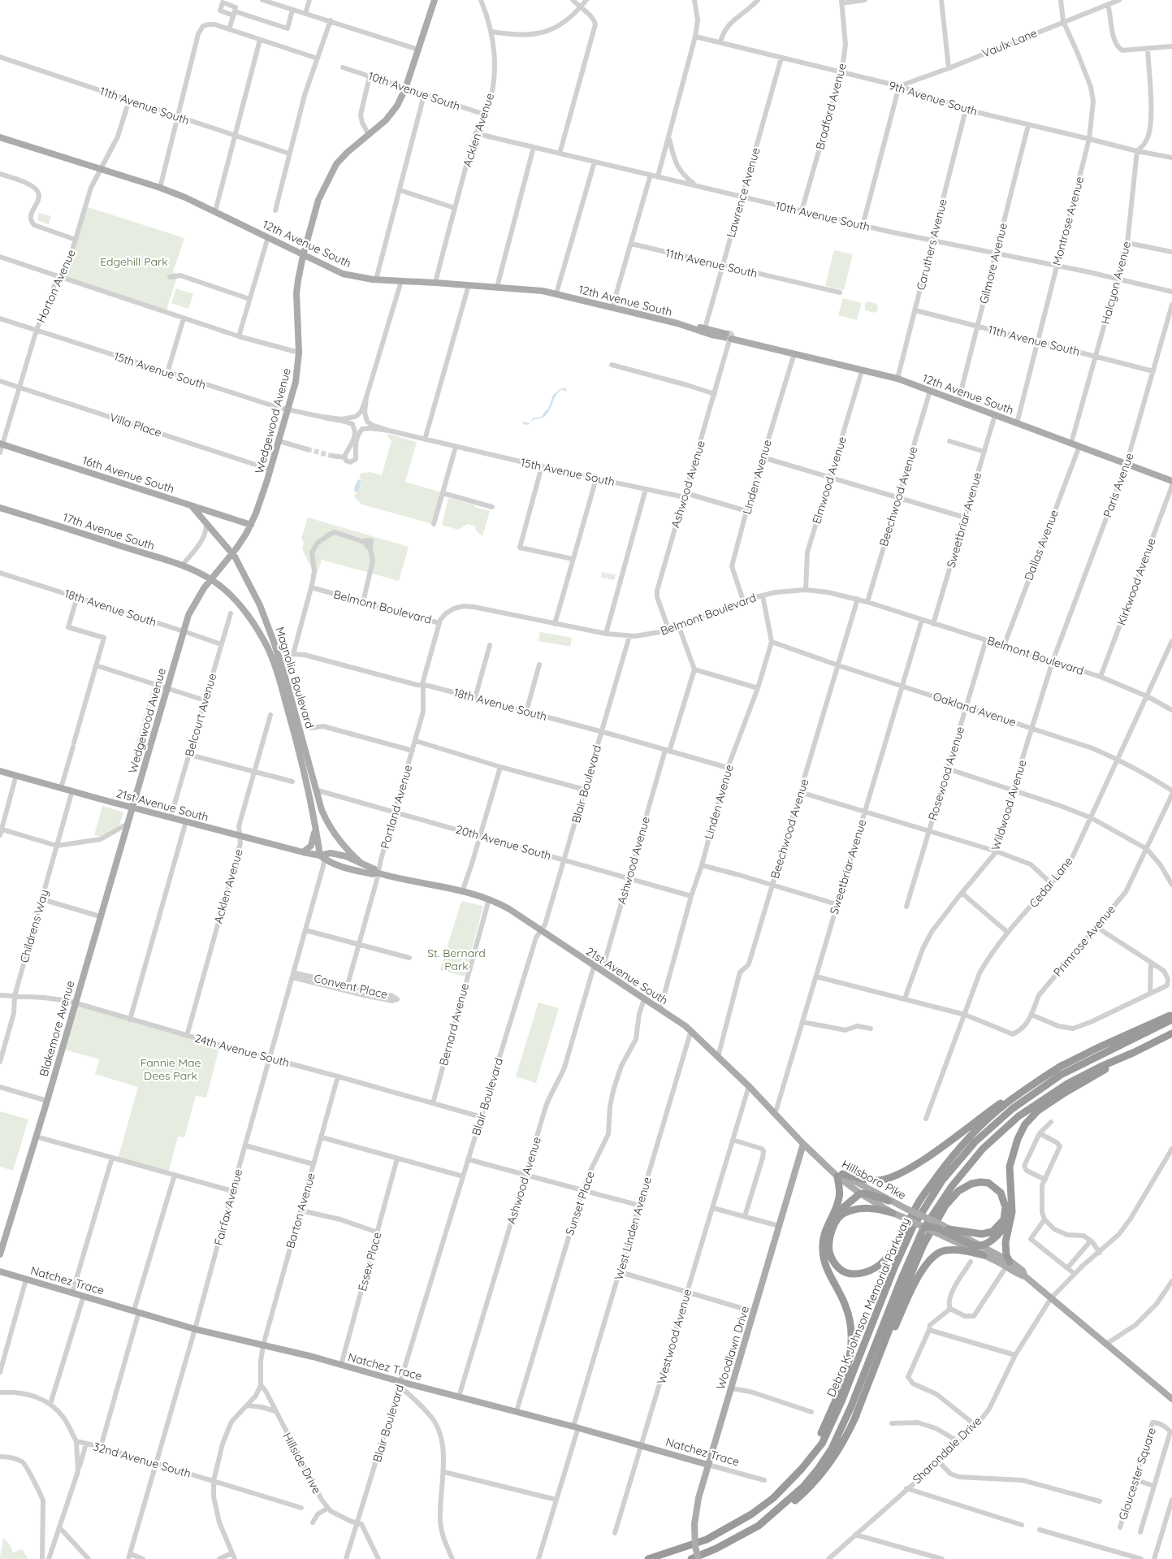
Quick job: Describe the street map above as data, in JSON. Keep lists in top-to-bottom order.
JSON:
{
  "streets": {
    "highway": ["Debra K Johnson Memorial Parkway"],
    "main road": [
      "12th Avenue South",
      "Wedgewood Avenue",
      "16th Avenue South",
      "17th Avenue South",
      "Magnolia Boulevard",
      "21st Avenue South",
      "Blakemore Avenue",
      "Hillsboro Pike",
      "Natchez Trace",
      "Woodlawn Drive"
    ],
    "street": [
      "Vaulx Lane",
      "10th Avenue South",
      "9th Avenue South",
      "11th Avenue South",
      "Bradford Avenue",
      "Acklen Avenue",
      "Lawrence Avenue",
      "Montrose Avenue",
      "Caruthers Avenue",
      "Gilmore Avenue",
      "Halcyon Avenue",
      "Horton Avenue",
      "15th Avenue South",
      "Villa Place",
      "Linden Avenue",
      "Elmwood Avenue",
      "Ashwood Avenue",
      "Paris Avenue",
      "Beechwood Avenue",
      "Sweetbriar Avenue",
      "Dallas Avenue",
      "Kirkwood Avenue",
      "Belmont Boulevard",
      "18th Avenue South",
      "Oakland Avenue",
      "Belcourt Avenue",
      "Rosewood Avenue",
      "Blair Boulevard",
      "Wildwood Avenue",
      "Portland Avenue",
      "20th Avenue South",
      "Cedar Lane",
      "Childrens Way",
      "Primrose Avenue",
      "Convent Place",
      "Bernard Avenue",
      "24th Avenue South",
      "Sunset Place",
      "Fairfax Avenue",
      "Barton Avenue",
      "West Linden Avenue",
      "Essex Place",
      "Westwood Avenue",
      "Sharondale Drive",
      "32nd Avenue South",
      "Hillside Drive",
      "Gloucester Square"
    ]
  },
  "crossings": [
    ["Vaulx Lane", "9th Avenue South"],
    ["Vaulx Lane", "Montrose Avenue"],
    ["10th Avenue South", "Bradford Avenue"],
    ["10th Avenue South", "Acklen Avenue"],
    ["10th Avenue South", "Lawrence Avenue"],
    ["10th Avenue South", "Montrose Avenue"],
    ["10th Avenue South", "Caruthers Avenue"],
    ["10th Avenue South", "Gilmore Avenue"],
    ["10th Avenue South", "Halcyon Avenue"],
    ["10th Avenue South", "Wedgewood Avenue"],
    ["9th Avenue South", "Bradford Avenue"],
    ["9th Avenue South", "Lawrence Avenue"],
    ["9th Avenue South", "Montrose Avenue"],
    ["9th Avenue South", "Caruthers Avenue"],
    ["9th Avenue South", "Gilmore Avenue"],
    ["9th Avenue South", "Halcyon Avenue"],
    ["11th Avenue South", "Lawrence Avenue"],
    ["11th Avenue South", "Montrose Avenue"],
    ["11th Avenue South", "Caruthers Avenue"],
    ["11th Avenue South", "Gilmore Avenue"],
    ["11th Avenue South", "Halcyon Avenue"],
    ["11th Avenue South", "Horton Avenue"],
    ["11th Avenue South", "Paris Avenue"],
    ["Acklen Avenue", "12th Avenue South"],
    ["Acklen Avenue", "21st Avenue South"],
    ["Acklen Avenue", "24th Avenue South"],
    ["Lawrence Avenue", "12th Avenue South"],
    ["Montrose Avenue", "12th Avenue South"],
    ["12th Avenue South", "Caruthers Avenue"],
    ["12th Avenue South", "Gilmore Avenue"],
    ["12th Avenue South", "Halcyon Avenue"],
    ["12th Avenue South", "Horton Avenue"],
    ["12th Avenue South", "Wedgewood Avenue"],
    ["12th Avenue South", "Linden Avenue"],
    ["12th Avenue South", "Elmwood Avenue"],
    ["12th Avenue South", "Ashwood Avenue"],
    ["12th Avenue South", "Paris Avenue"],
    ["12th Avenue South", "Beechwood Avenue"],
    ["12th Avenue South", "Sweetbriar Avenue"],
    ["12th Avenue South", "Dallas Avenue"],
    ["Horton Avenue", "15th Avenue South"],
    ["Horton Avenue", "Villa Place"],
    ["Horton Avenue", "16th Avenue South"],
    ["15th Avenue South", "Wedgewood Avenue"],
    ["15th Avenue South", "Linden Avenue"],
    ["15th Avenue South", "Ashwood Avenue"],
    ["Wedgewood Avenue", "Villa Place"],
    ["Wedgewood Avenue", "16th Avenue South"],
    ["Wedgewood Avenue", "17th Avenue South"],
    ["Wedgewood Avenue", "18th Avenue South"],
    ["Wedgewood Avenue", "Magnolia Boulevard"],
    ["Wedgewood Avenue", "21st Avenue South"],
    ["Wedgewood Avenue", "Blakemore Avenue"],
    ["16th Avenue South", "Magnolia Boulevard"],
    ["Linden Avenue", "Belmont Boulevard"],
    ["Linden Avenue", "18th Avenue South"],
    ["Linden Avenue", "Oakland Avenue"],
    ["Linden Avenue", "21st Avenue South"],
    ["Linden Avenue", "20th Avenue South"],
    ["Elmwood Avenue", "Belmont Boulevard"],
    ["Ashwood Avenue", "Belmont Boulevard"],
    ["Ashwood Avenue", "18th Avenue South"],
    ["Ashwood Avenue", "21st Avenue South"],
    ["Ashwood Avenue", "20th Avenue South"],
    ["Ashwood Avenue", "Natchez Trace"],
    ["Paris Avenue", "Belmont Boulevard"],
    ["Paris Avenue", "Wildwood Avenue"],
    ["Beechwood Avenue", "Belmont Boulevard"],
    ["Beechwood Avenue", "Oakland Avenue"],
    ["Beechwood Avenue", "21st Avenue South"],
    ["Sweetbriar Avenue", "Belmont Boulevard"],
    ["Sweetbriar Avenue", "Oakland Avenue"],
    ["Sweetbriar Avenue", "21st Avenue South"],
    ["17th Avenue South", "Magnolia Boulevard"],
    ["Dallas Avenue", "Belmont Boulevard"],
    ["Kirkwood Avenue", "Belmont Boulevard"],
    ["Belmont Boulevard", "Rosewood Avenue"],
    ["Belmont Boulevard", "Blair Boulevard"],
    ["Belmont Boulevard", "Wildwood Avenue"],
    ["Belmont Boulevard", "Portland Avenue"],
    ["Belmont Boulevard", "Cedar Lane"],
    ["18th Avenue South", "Magnolia Boulevard"],
    ["18th Avenue South", "Belcourt Avenue"],
    ["18th Avenue South", "Blair Boulevard"],
    ["18th Avenue South", "Portland Avenue"],
    ["Magnolia Boulevard", "21st Avenue South"],
    ["Magnolia Boulevard", "20th Avenue South"],
    ["Magnolia Boulevard", "Fairfax Avenue"],
    ["Oakland Avenue", "Rosewood Avenue"],
    ["Oakland Avenue", "Wildwood Avenue"],
    ["Oakland Avenue", "Cedar Lane"],
    ["Belcourt Avenue", "21st Avenue South"],
    ["Blair Boulevard", "21st Avenue South"],
    ["Blair Boulevard", "20th Avenue South"],
    ["Blair Boulevard", "24th Avenue South"],
    ["Blair Boulevard", "Natchez Trace"],
    ["Blair Boulevard", "Hillside Drive"],
    ["21st Avenue South", "Portland Avenue"],
    ["21st Avenue South", "Childrens Way"],
    ["21st Avenue South", "Bernard Avenue"],
    ["21st Avenue South", "Blakemore Avenue"],
    ["21st Avenue South", "Hillsboro Pike"],
    ["21st Avenue South", "Sunset Place"],
    ["21st Avenue South", "Fairfax Avenue"],
    ["21st Avenue South", "West Linden Avenue"],
    ["21st Avenue South", "Westwood Avenue"],
    ["21st Avenue South", "Woodlawn Drive"],
    ["Portland Avenue", "20th Avenue South"],
    ["Portland Avenue", "Convent Place"],
    ["Cedar Lane", "Primrose Avenue"],
    ["Childrens Way", "24th Avenue South"],
    ["Convent Place", "Fairfax Avenue"],
    ["Bernard Avenue", "24th Avenue South"],
    ["Blakemore Avenue", "24th Avenue South"],
    ["24th Avenue South", "Fairfax Avenue"],
    ["24th Avenue South", "Barton Avenue"],
    ["Hillsboro Pike", "Sharondale Drive"],
    ["Sunset Place", "Natchez Trace"],
    ["Fairfax Avenue", "Natchez Trace"],
    ["Fairfax Avenue", "32nd Avenue South"],
    ["Barton Avenue", "Natchez Trace"],
    ["Barton Avenue", "Hillside Drive"],
    ["West Linden Avenue", "Natchez Trace"],
    ["Essex Place", "Natchez Trace"],
    ["Natchez Trace", "Westwood Avenue"],
    ["Natchez Trace", "Woodlawn Drive"],
    ["Natchez Trace", "Hillside Drive"]
  ],
  "parks": ["Edgehill Park", "St. Bernard Park", "Fannie Mae Dees Park"]
}
